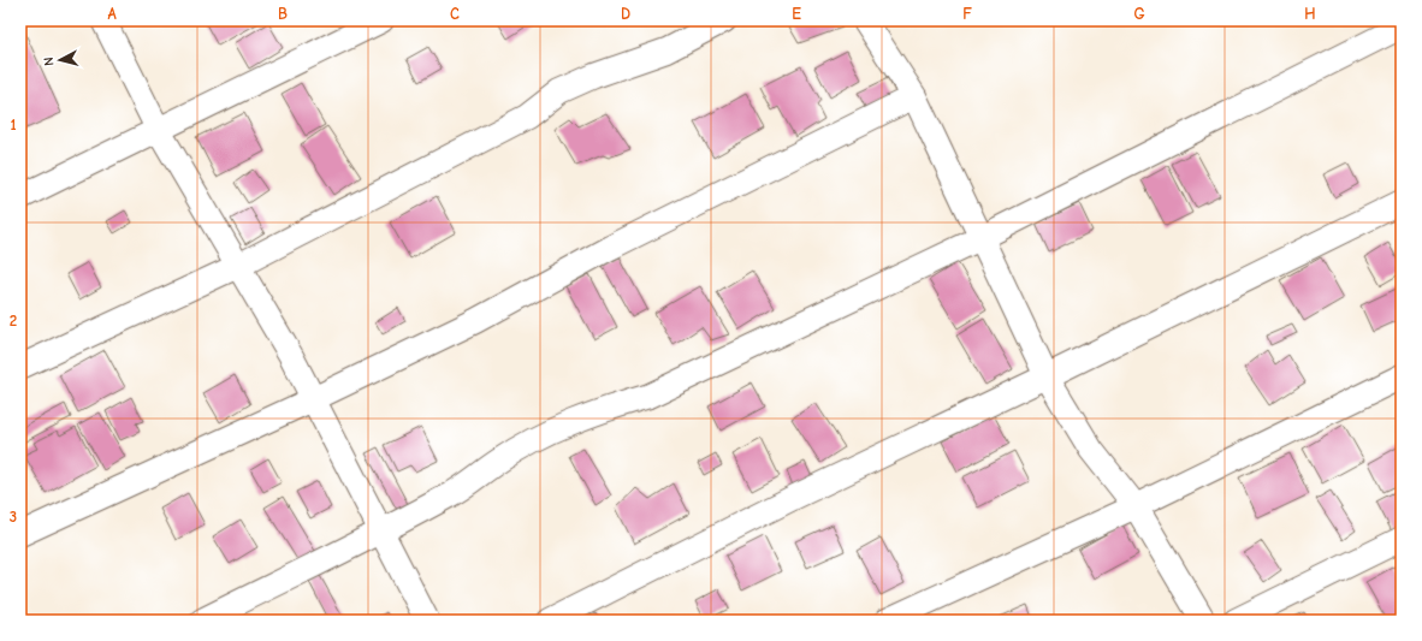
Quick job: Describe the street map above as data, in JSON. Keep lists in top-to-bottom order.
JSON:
{
  "north": "left",
  "grid": {
    "columns": [
      "A",
      "B",
      "C",
      "D",
      "E",
      "F",
      "G",
      "H"
    ],
    "rows": ["1", "2", "3"]
  }
}
